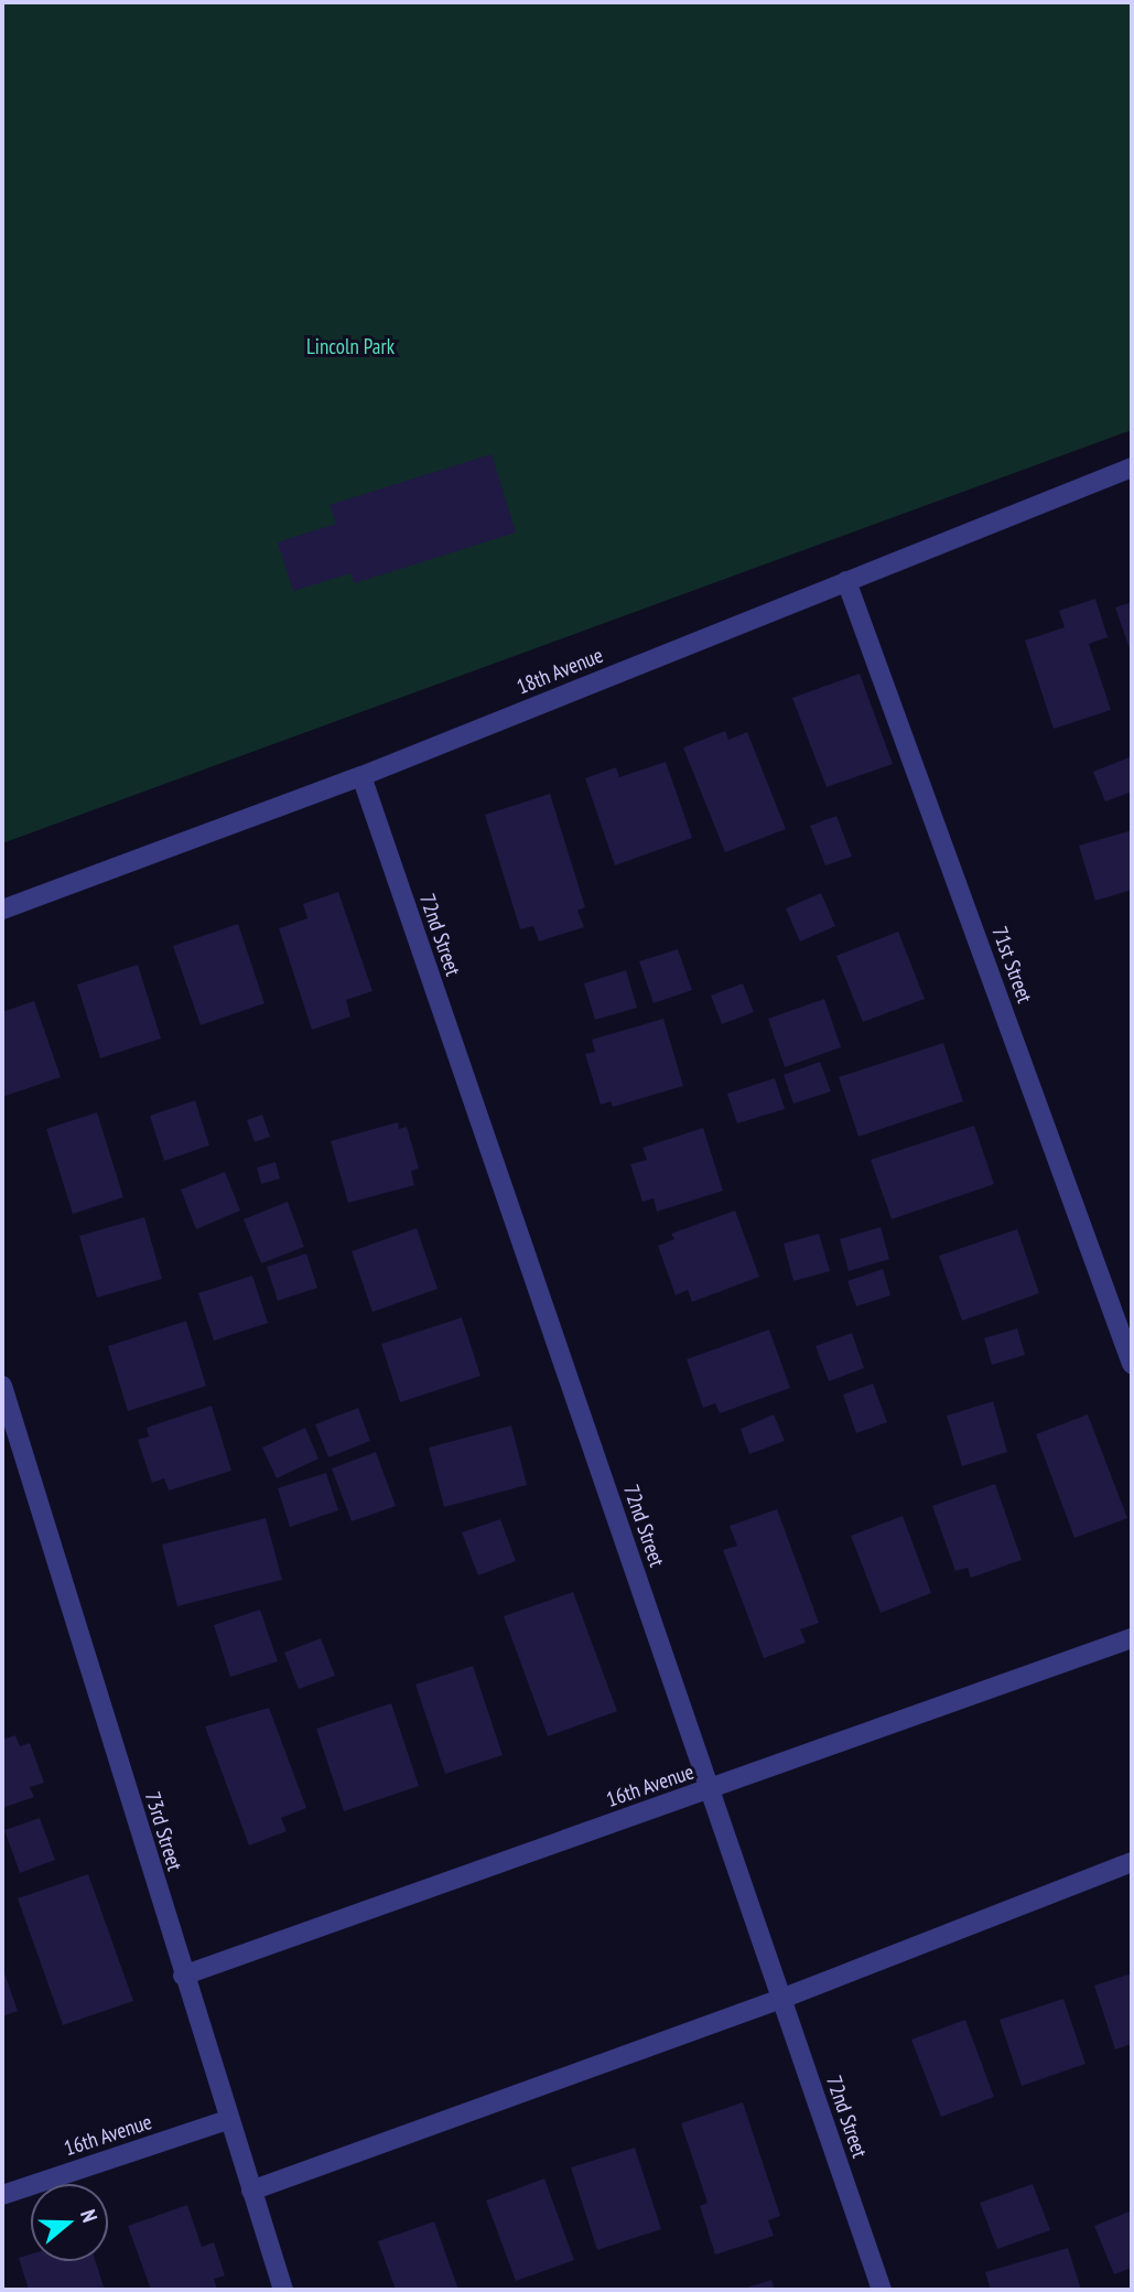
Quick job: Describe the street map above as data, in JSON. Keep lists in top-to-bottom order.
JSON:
{
  "streets": {
    "street": [
      "18th Avenue",
      "72nd Street",
      "71st Street",
      "16th Avenue",
      "73rd Street"
    ]
  },
  "crossings": [
    ["18th Avenue", "72nd Street"],
    ["18th Avenue", "71st Street"],
    ["72nd Street", "16th Avenue"],
    ["16th Avenue", "73rd Street"]
  ],
  "parks": ["Lincoln Park"],
  "north": "right"
}
